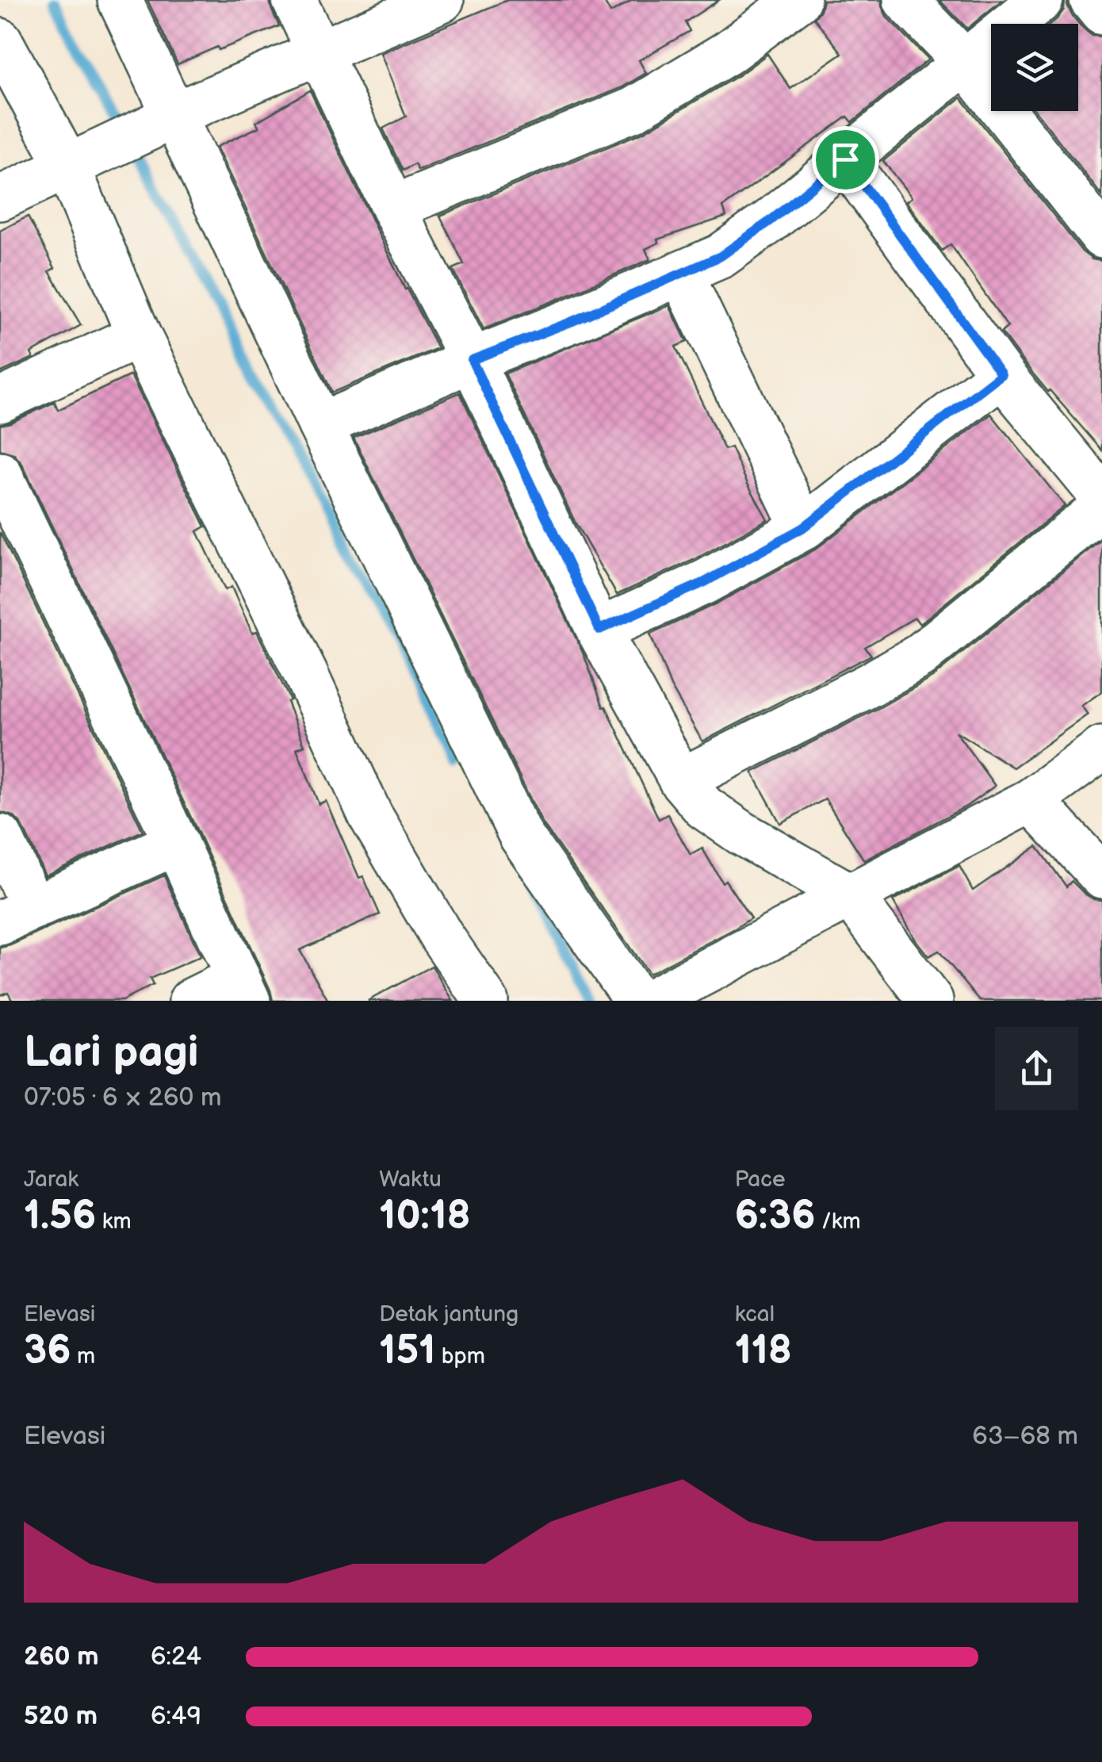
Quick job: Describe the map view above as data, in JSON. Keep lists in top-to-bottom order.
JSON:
{
  "page": {
    "heading": ["Lari pagi", "07:05 · 6 × 260 m"],
    "stats": [
      ["Jarak", "1.56 km"],
      ["Waktu", "10:18"],
      ["Pace", "6:36 /km"],
      ["Elevasi", "36 m"],
      ["Detak jantung", "151 bpm"],
      ["kcal", "118"]
    ],
    "chart": ["Elevasi", "63–68 m"],
    "list": [
      {
        "name": "260 m",
        "note": "6:24"
      },
      {
        "name": "520 m",
        "note": "6:49"
      }
    ]
  }
}
